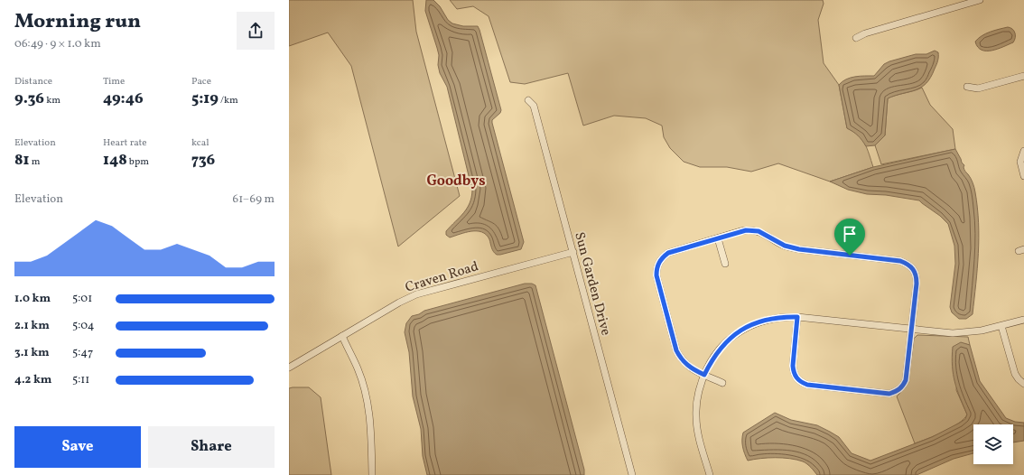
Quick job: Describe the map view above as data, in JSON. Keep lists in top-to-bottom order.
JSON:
{
  "streets": {
    "street": ["Craven Road", "Sun Garden Drive"]
  },
  "crossings": [
    ["Craven Road", "Sun Garden Drive"]
  ],
  "districts": ["Goodbys"],
  "page": {
    "heading": ["Morning run", "06:49 · 9 × 1.0 km"],
    "stats": [
      ["Distance", "9.36 km"],
      ["Time", "49:46"],
      ["Pace", "5:19 /km"],
      ["Elevation", "81 m"],
      ["Heart rate", "148 bpm"],
      ["kcal", "736"]
    ],
    "chart": ["Elevation", "61–69 m"],
    "list": [
      {
        "name": "1.0 km",
        "note": "5:01"
      },
      {
        "name": "2.1 km",
        "note": "5:04"
      },
      {
        "name": "3.1 km",
        "note": "5:47"
      },
      {
        "name": "4.2 km",
        "note": "5:11"
      }
    ],
    "buttons": ["Save", "Share"]
  }
}
